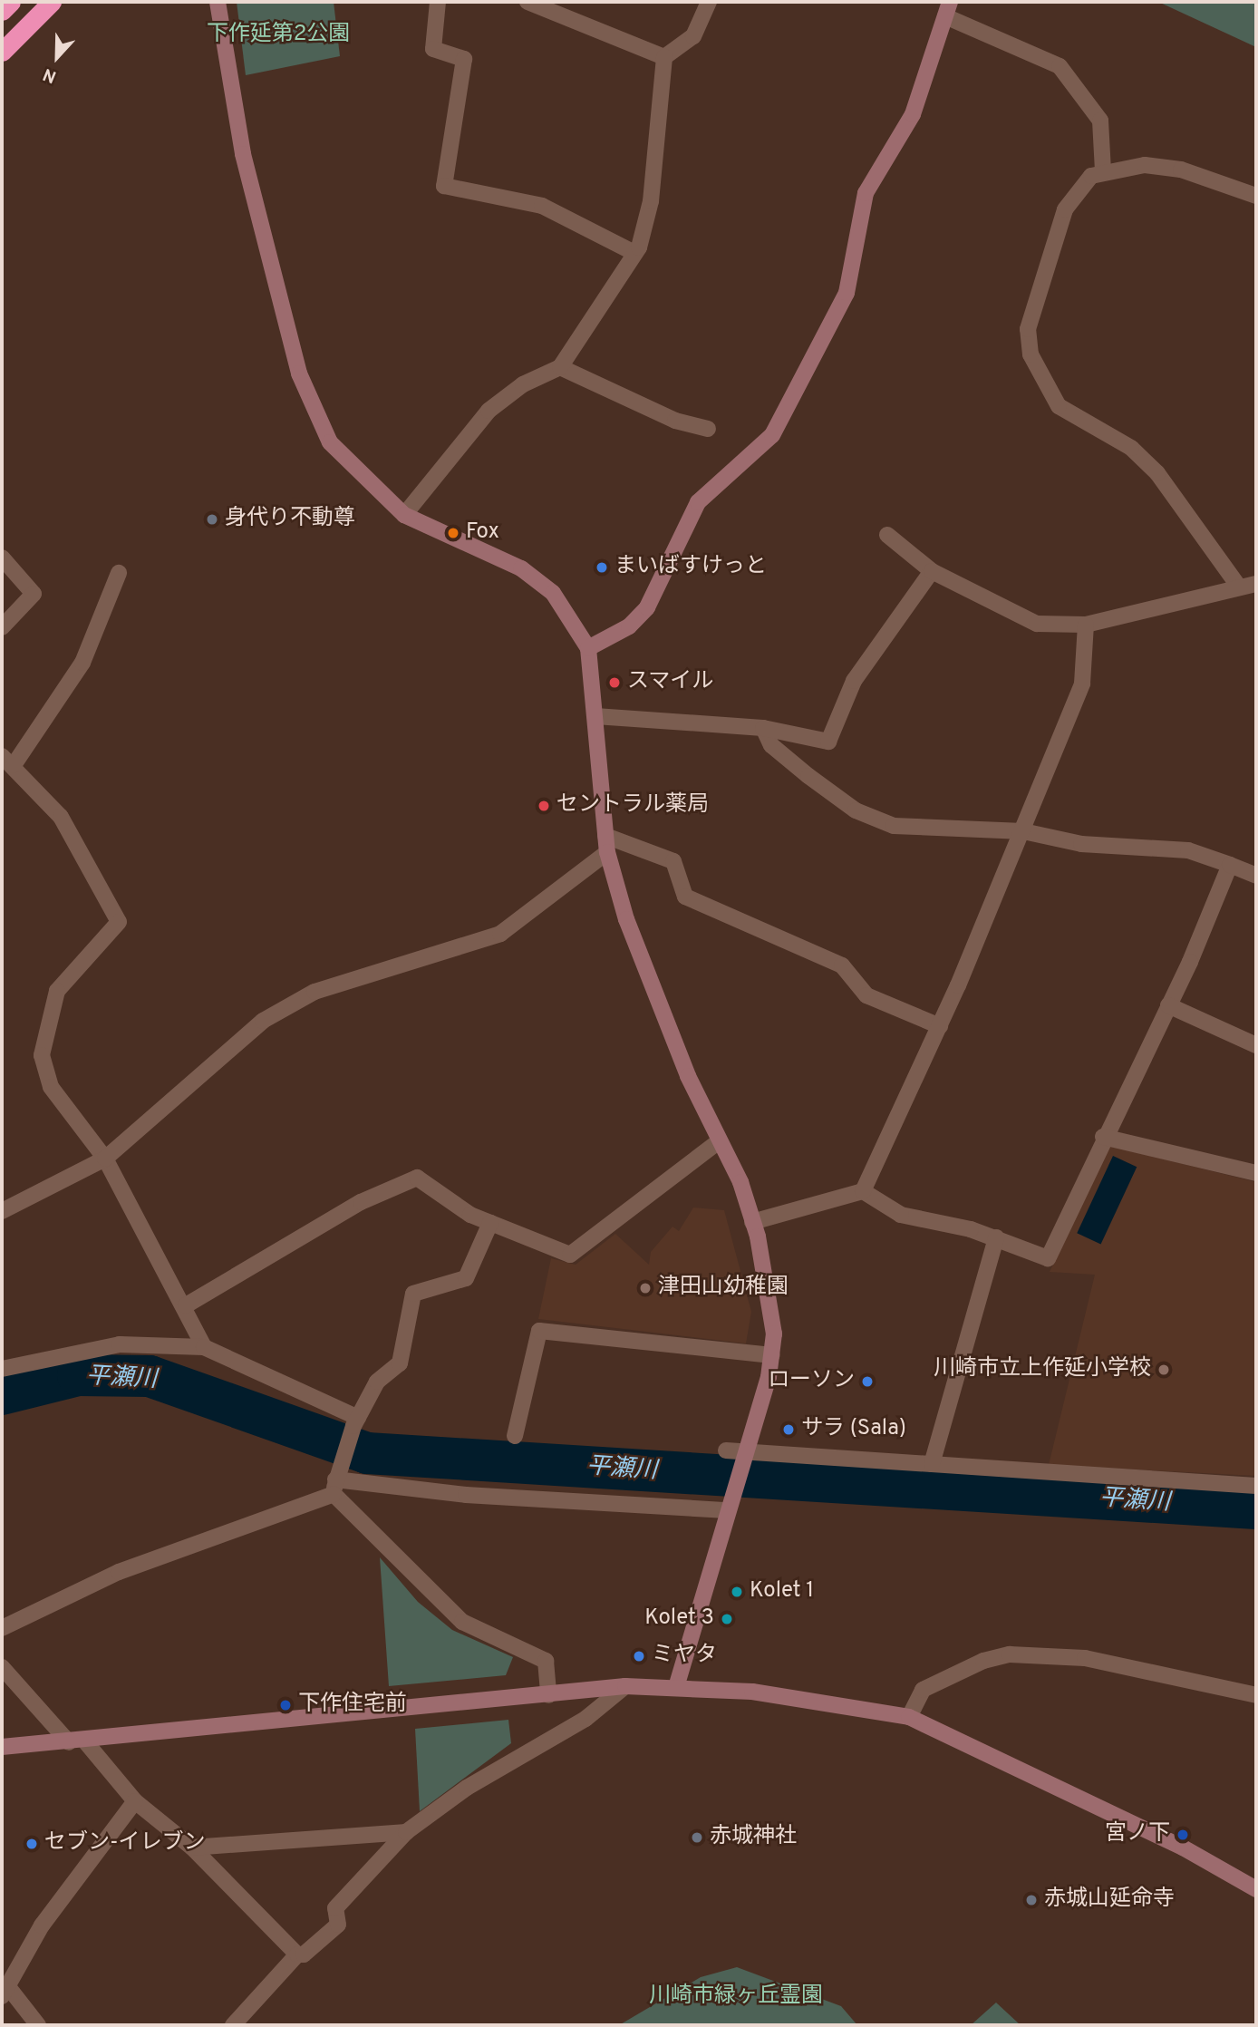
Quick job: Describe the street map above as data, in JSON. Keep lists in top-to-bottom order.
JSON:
{
  "water": ["平瀬川"],
  "parks": ["下作延第2公園", "川崎市緑ヶ丘霊園"],
  "places": [
    "身代り不動尊",
    "Fox",
    "まいばすけっと",
    "スマイル",
    "セントラル薬局",
    "津田山幼稚園",
    "川崎市立上作延小学校",
    "ローソン",
    "サラ (Sala)",
    "Kolet 1",
    "Kolet 3",
    "ミヤタ",
    "下作住宅前",
    "宮ノ下",
    "赤城神社",
    "セブン-イレブン",
    "赤城山延命寺"
  ],
  "north": "bottom"
}
